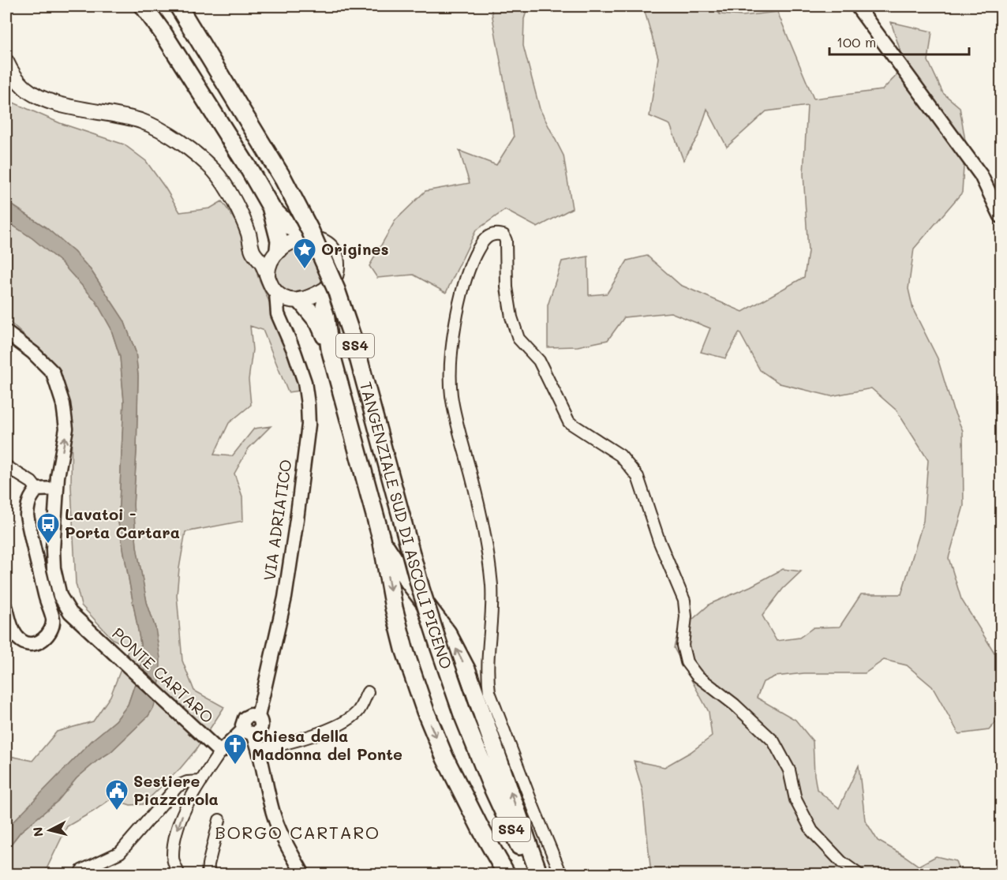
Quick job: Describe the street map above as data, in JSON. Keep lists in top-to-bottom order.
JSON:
{
  "streets": {
    "highway": ["SS4", "TANGENZIALE SUD DI ASCOLI PICENO"],
    "main road": ["VIA ADRIATICO"],
    "street": ["PONTE CARTARO"]
  },
  "districts": ["BORGO CARTARO"],
  "places": {
    "place": ["Origines"],
    "bus stop": ["Lavatoi - Porta Cartara"],
    "church": ["Chiesa della Madonna del Ponte"],
    "public building": ["Sestiere Piazzarola"]
  },
  "scale_bar": "100 m",
  "north": "left"
}
